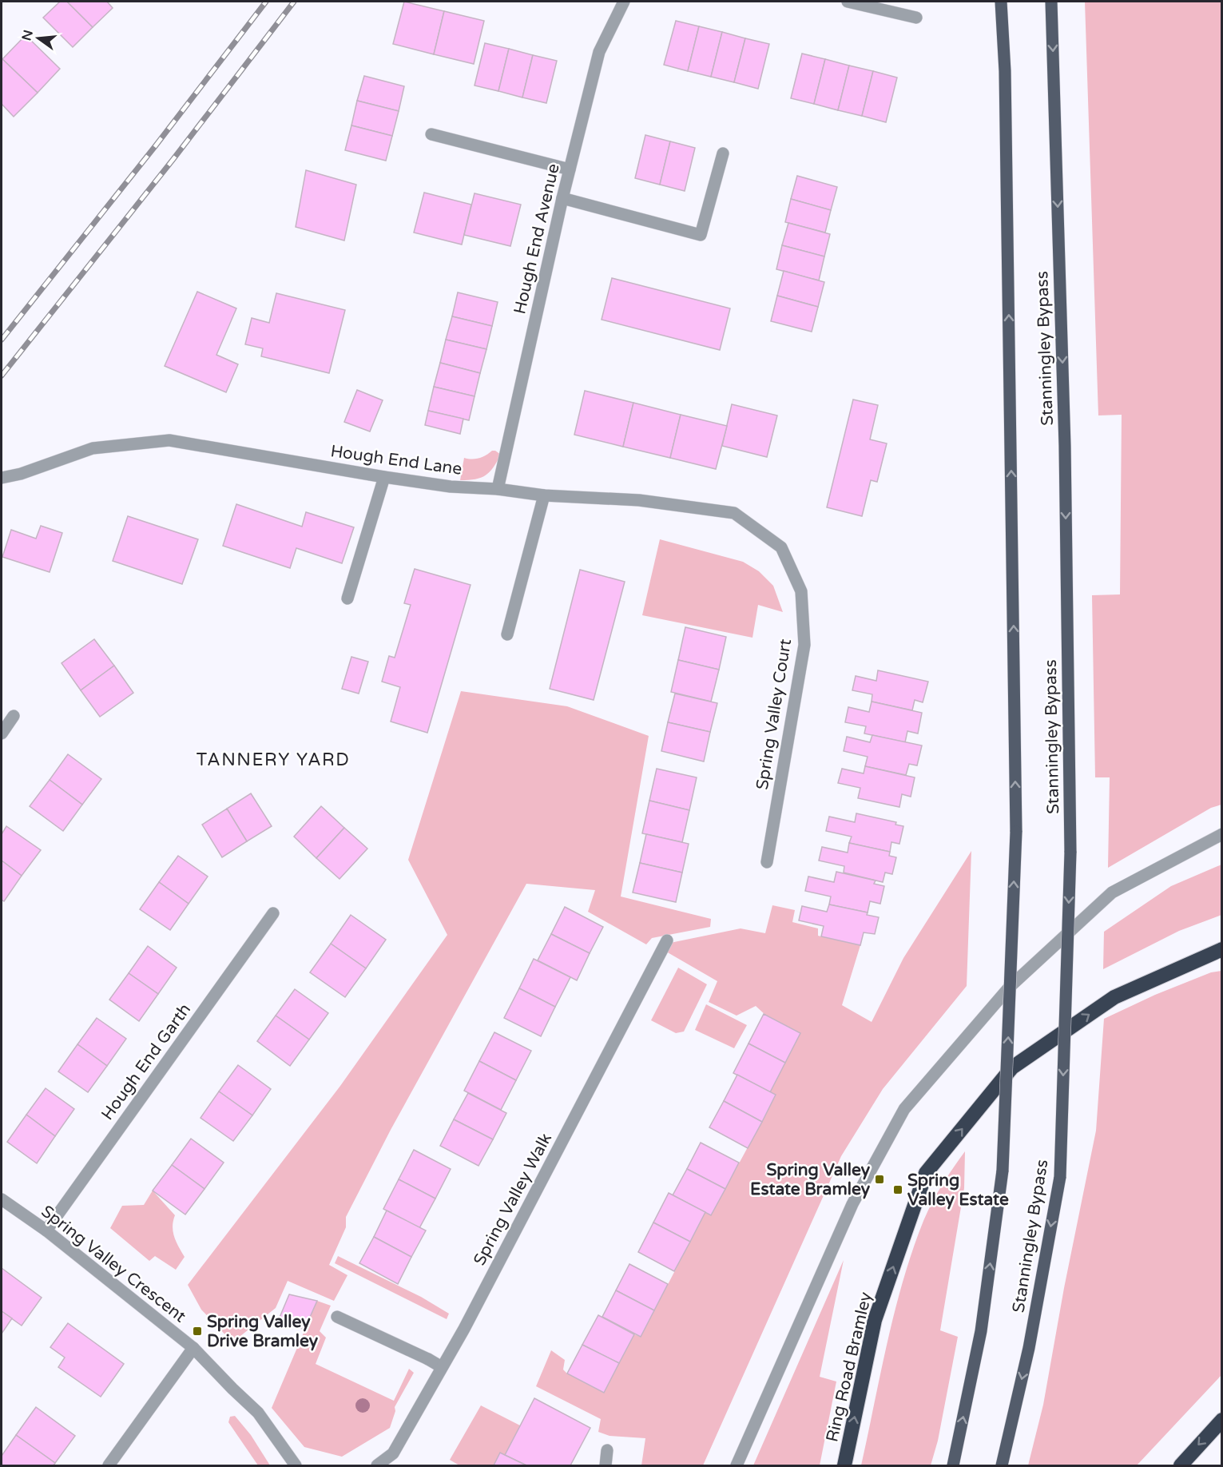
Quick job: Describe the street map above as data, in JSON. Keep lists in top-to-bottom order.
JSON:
{
  "streets": {
    "highway": ["Ring Road Bramley"],
    "main road": ["Stanningley Bypass"],
    "street": [
      "Hough End Avenue",
      "Hough End Lane",
      "Spring Valley Court",
      "Hough End Garth",
      "Spring Valley Walk",
      "Spring Valley Crescent"
    ]
  },
  "crossings": [
    ["Hough End Avenue", "Hough End Lane"],
    ["Hough End Lane", "Spring Valley Court"],
    ["Hough End Garth", "Spring Valley Crescent"]
  ],
  "one_way": ["Ring Road Bramley"],
  "districts": ["TANNERY YARD"],
  "places": {
    "transit": ["Spring Valley Estate Bramley", "Spring Valley Estate", "Spring Valley Drive Bramley"]
  },
  "north": "left"
}
